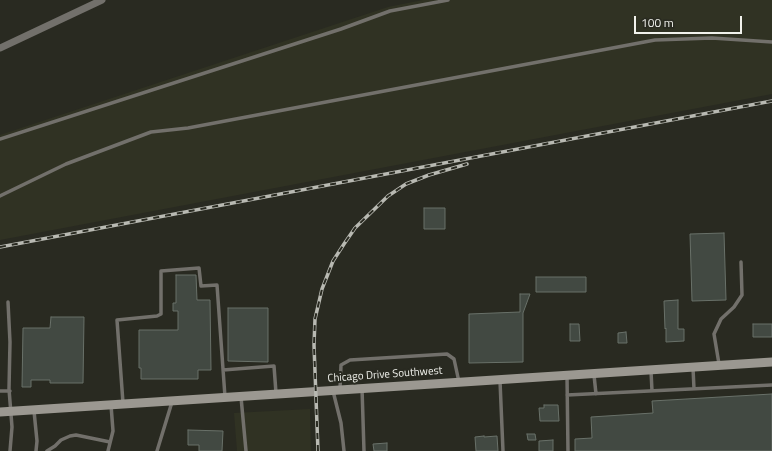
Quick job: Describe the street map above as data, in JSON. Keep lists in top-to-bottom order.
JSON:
{
  "streets": {
    "main road": ["Chicago Drive Southwest"]
  },
  "scale_bar": "100 m"
}
